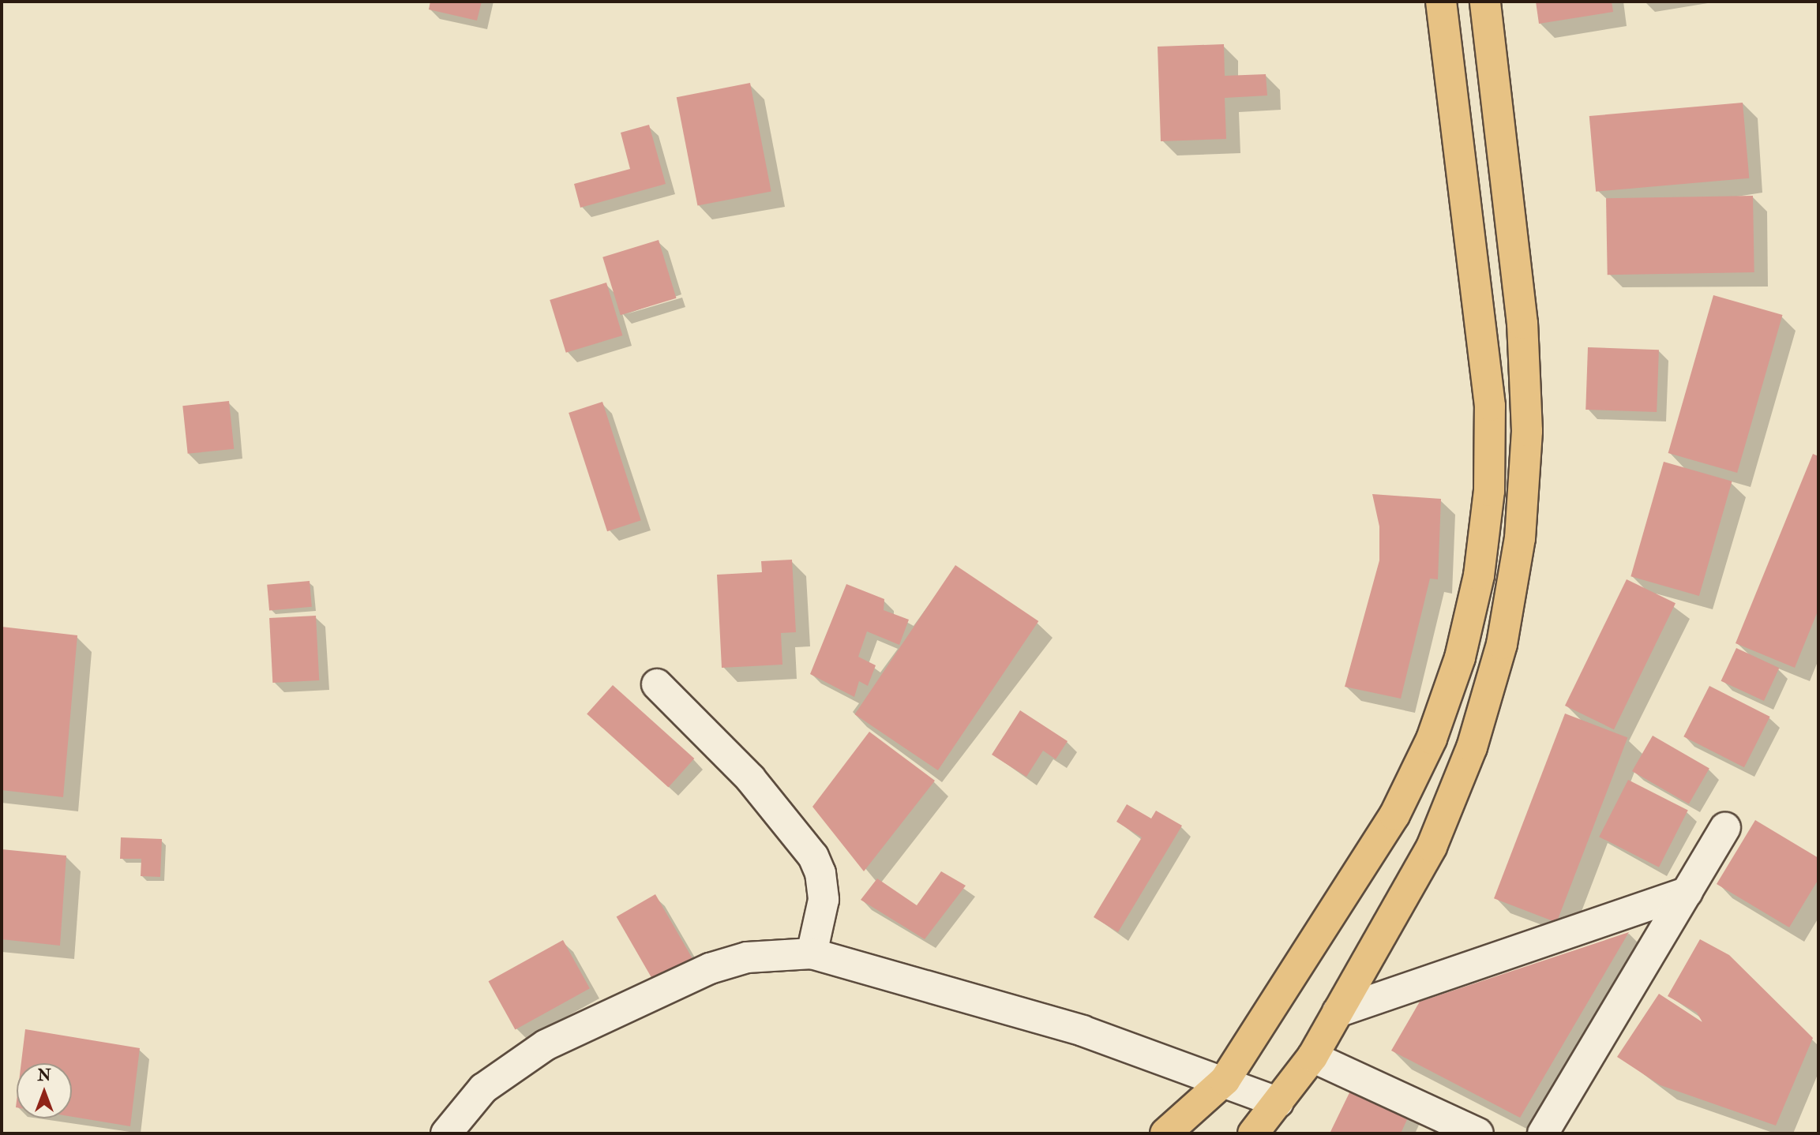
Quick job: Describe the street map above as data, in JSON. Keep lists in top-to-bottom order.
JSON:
{
  "north": "top"
}
